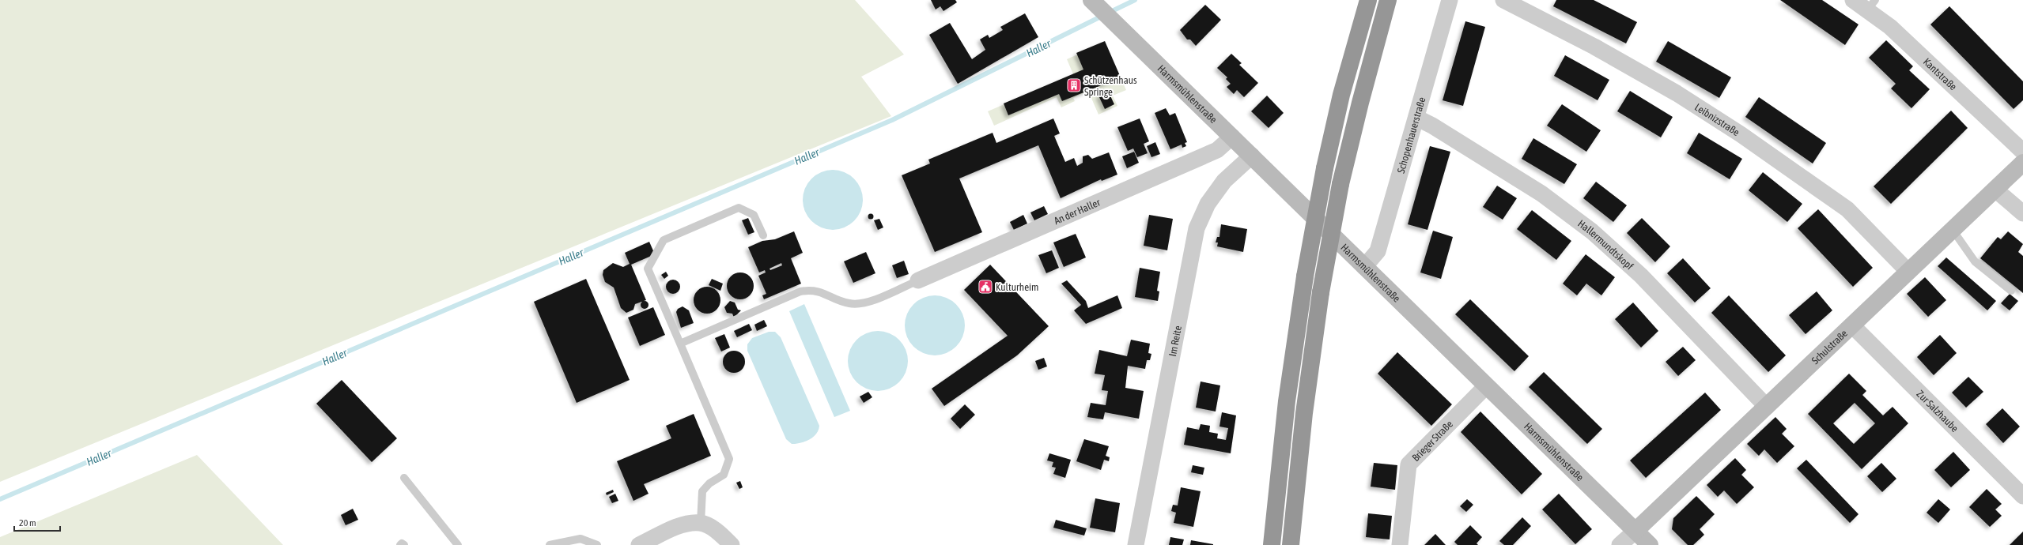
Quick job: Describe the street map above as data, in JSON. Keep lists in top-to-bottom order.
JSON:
{
  "streets": {
    "street": [
      "Kantstraße",
      "Harmsmühlenstraße",
      "Leibnizstraße",
      "Schopenhauerstraße",
      "An der Haller",
      "Hallermundtskopf",
      "Im Reite",
      "Schulstraße",
      "Zur Salzhaube",
      "Brieger Straße"
    ]
  },
  "crossings": [
    ["Harmsmühlenstraße", "Schopenhauerstraße"],
    ["Harmsmühlenstraße", "An der Haller"],
    ["Harmsmühlenstraße", "Im Reite"],
    ["Harmsmühlenstraße", "Schulstraße"],
    ["Harmsmühlenstraße", "Brieger Straße"],
    ["Leibnizstraße", "Schulstraße"],
    ["Schopenhauerstraße", "Hallermundtskopf"],
    ["Hallermundtskopf", "Schulstraße"],
    ["Schulstraße", "Zur Salzhaube"]
  ],
  "water": ["Haller"],
  "places": {
    "building": ["Schützenhaus Springe"],
    "public building": ["Kulturheim"]
  },
  "scale_bar": "20 m"
}
